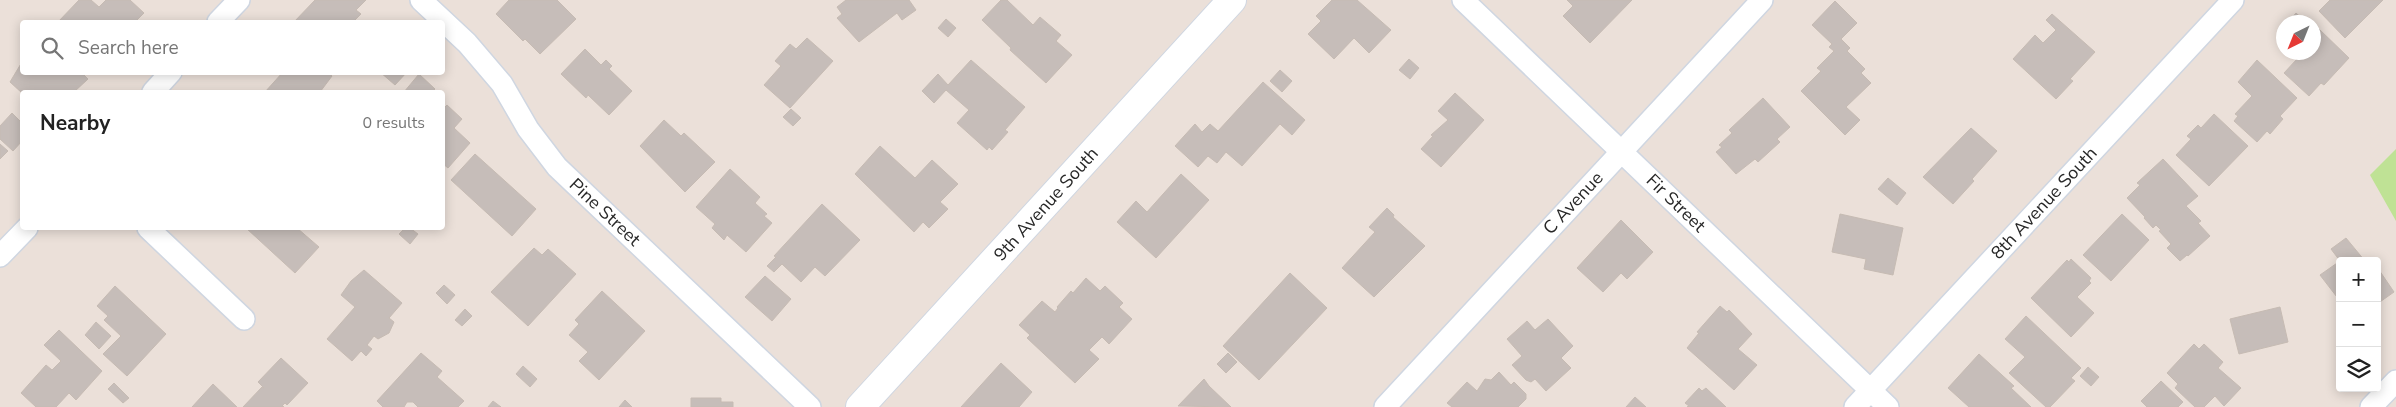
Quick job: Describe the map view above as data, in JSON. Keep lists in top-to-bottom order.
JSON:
{
  "streets": {
    "main road": ["9th Avenue South"],
    "street": [
      "C Avenue",
      "Fir Street",
      "8th Avenue South",
      "Pine Street"
    ]
  },
  "crossings": [
    ["C Avenue", "Fir Street"],
    ["Fir Street", "8th Avenue South"]
  ],
  "north": "bottom left",
  "page": {
    "search": "Search here",
    "heading": ["Nearby", "0 results"],
    "map_buttons": ["+", "−"]
  }
}
